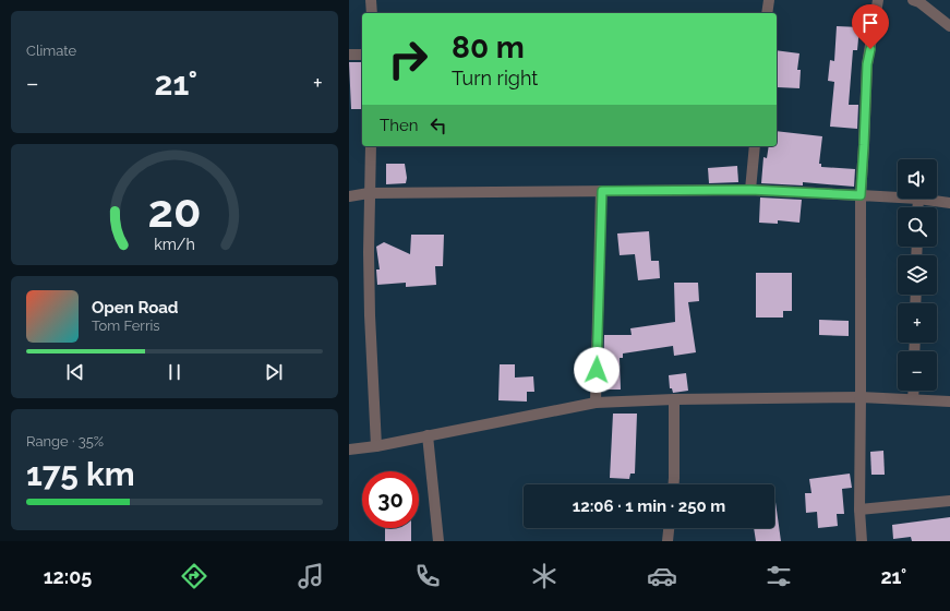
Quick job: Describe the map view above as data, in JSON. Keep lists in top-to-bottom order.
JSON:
{
  "page": {
    "tile": [
      "Climate",
      ["Range · 35%", "175 km"]
    ],
    "turn": ["80 m", "Turn right"],
    "heat": ["−", "21°", "+"],
    "then": "Then",
    "map_buttons": ["+", "−"],
    "song": ["Open Road", "Tom Ferris"],
    "limit": "30",
    "trip": "12:06 · 1 min · 250 m",
    "tabs": ["12:05", "21°"],
    "gauge": ["20", "km/h"]
  }
}
